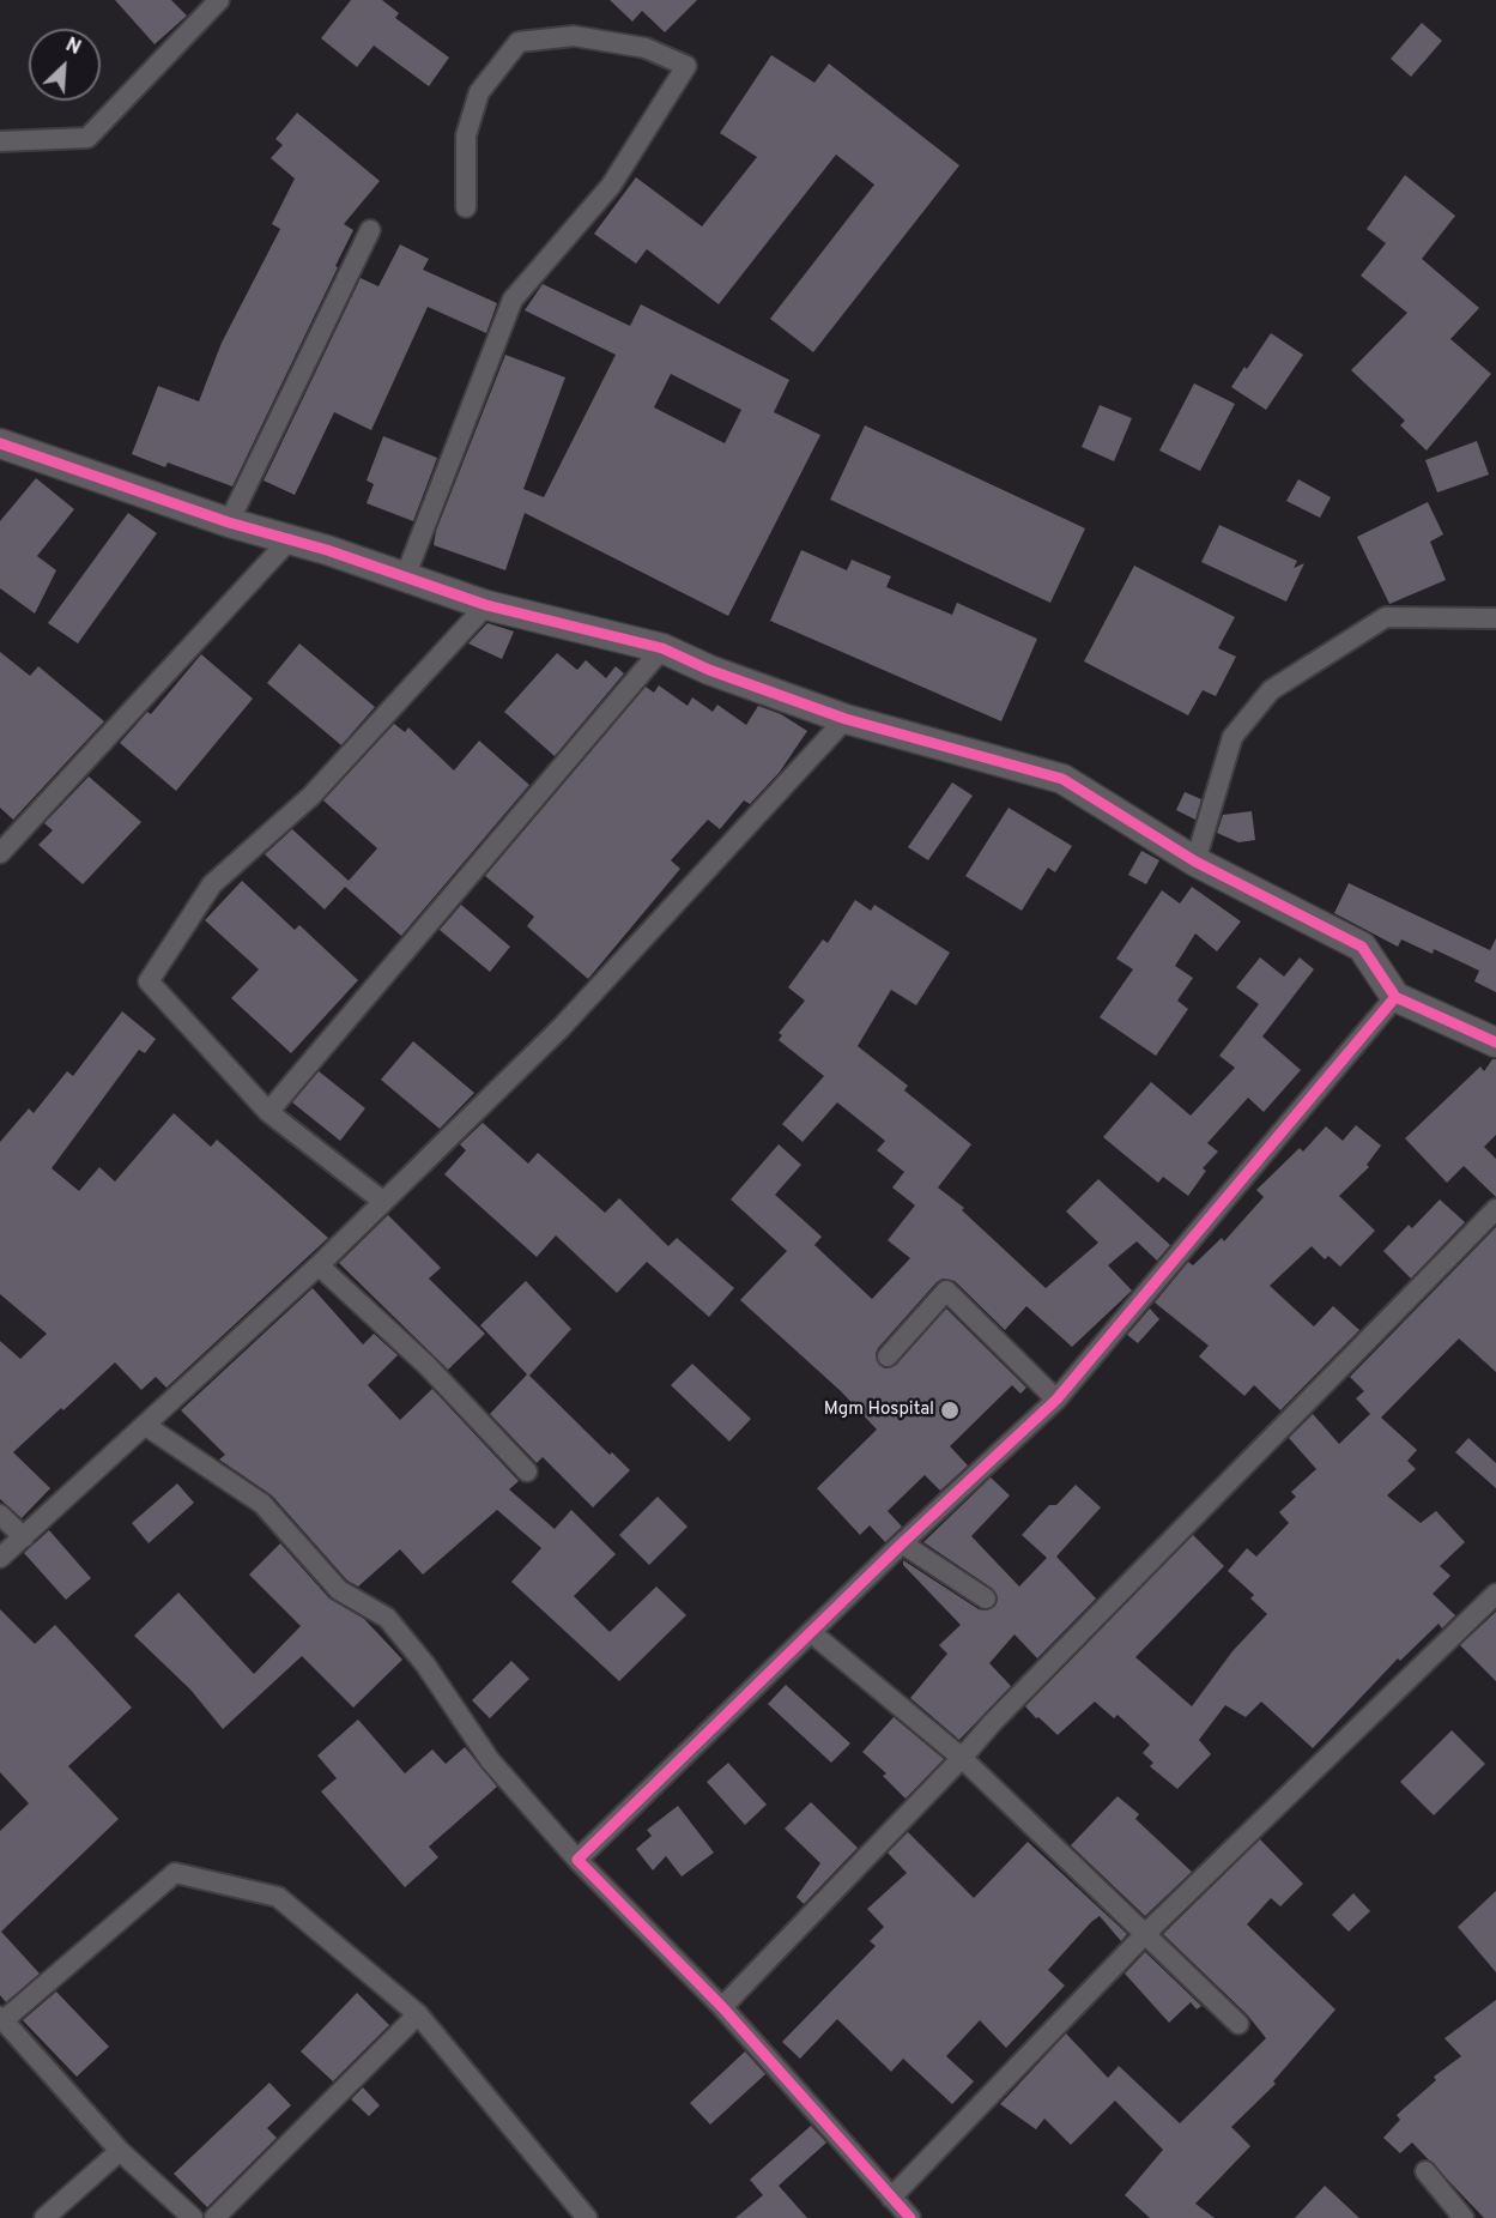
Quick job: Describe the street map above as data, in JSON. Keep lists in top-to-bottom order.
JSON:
{
  "places": ["Mgm Hospital"],
  "north": "top right"
}
